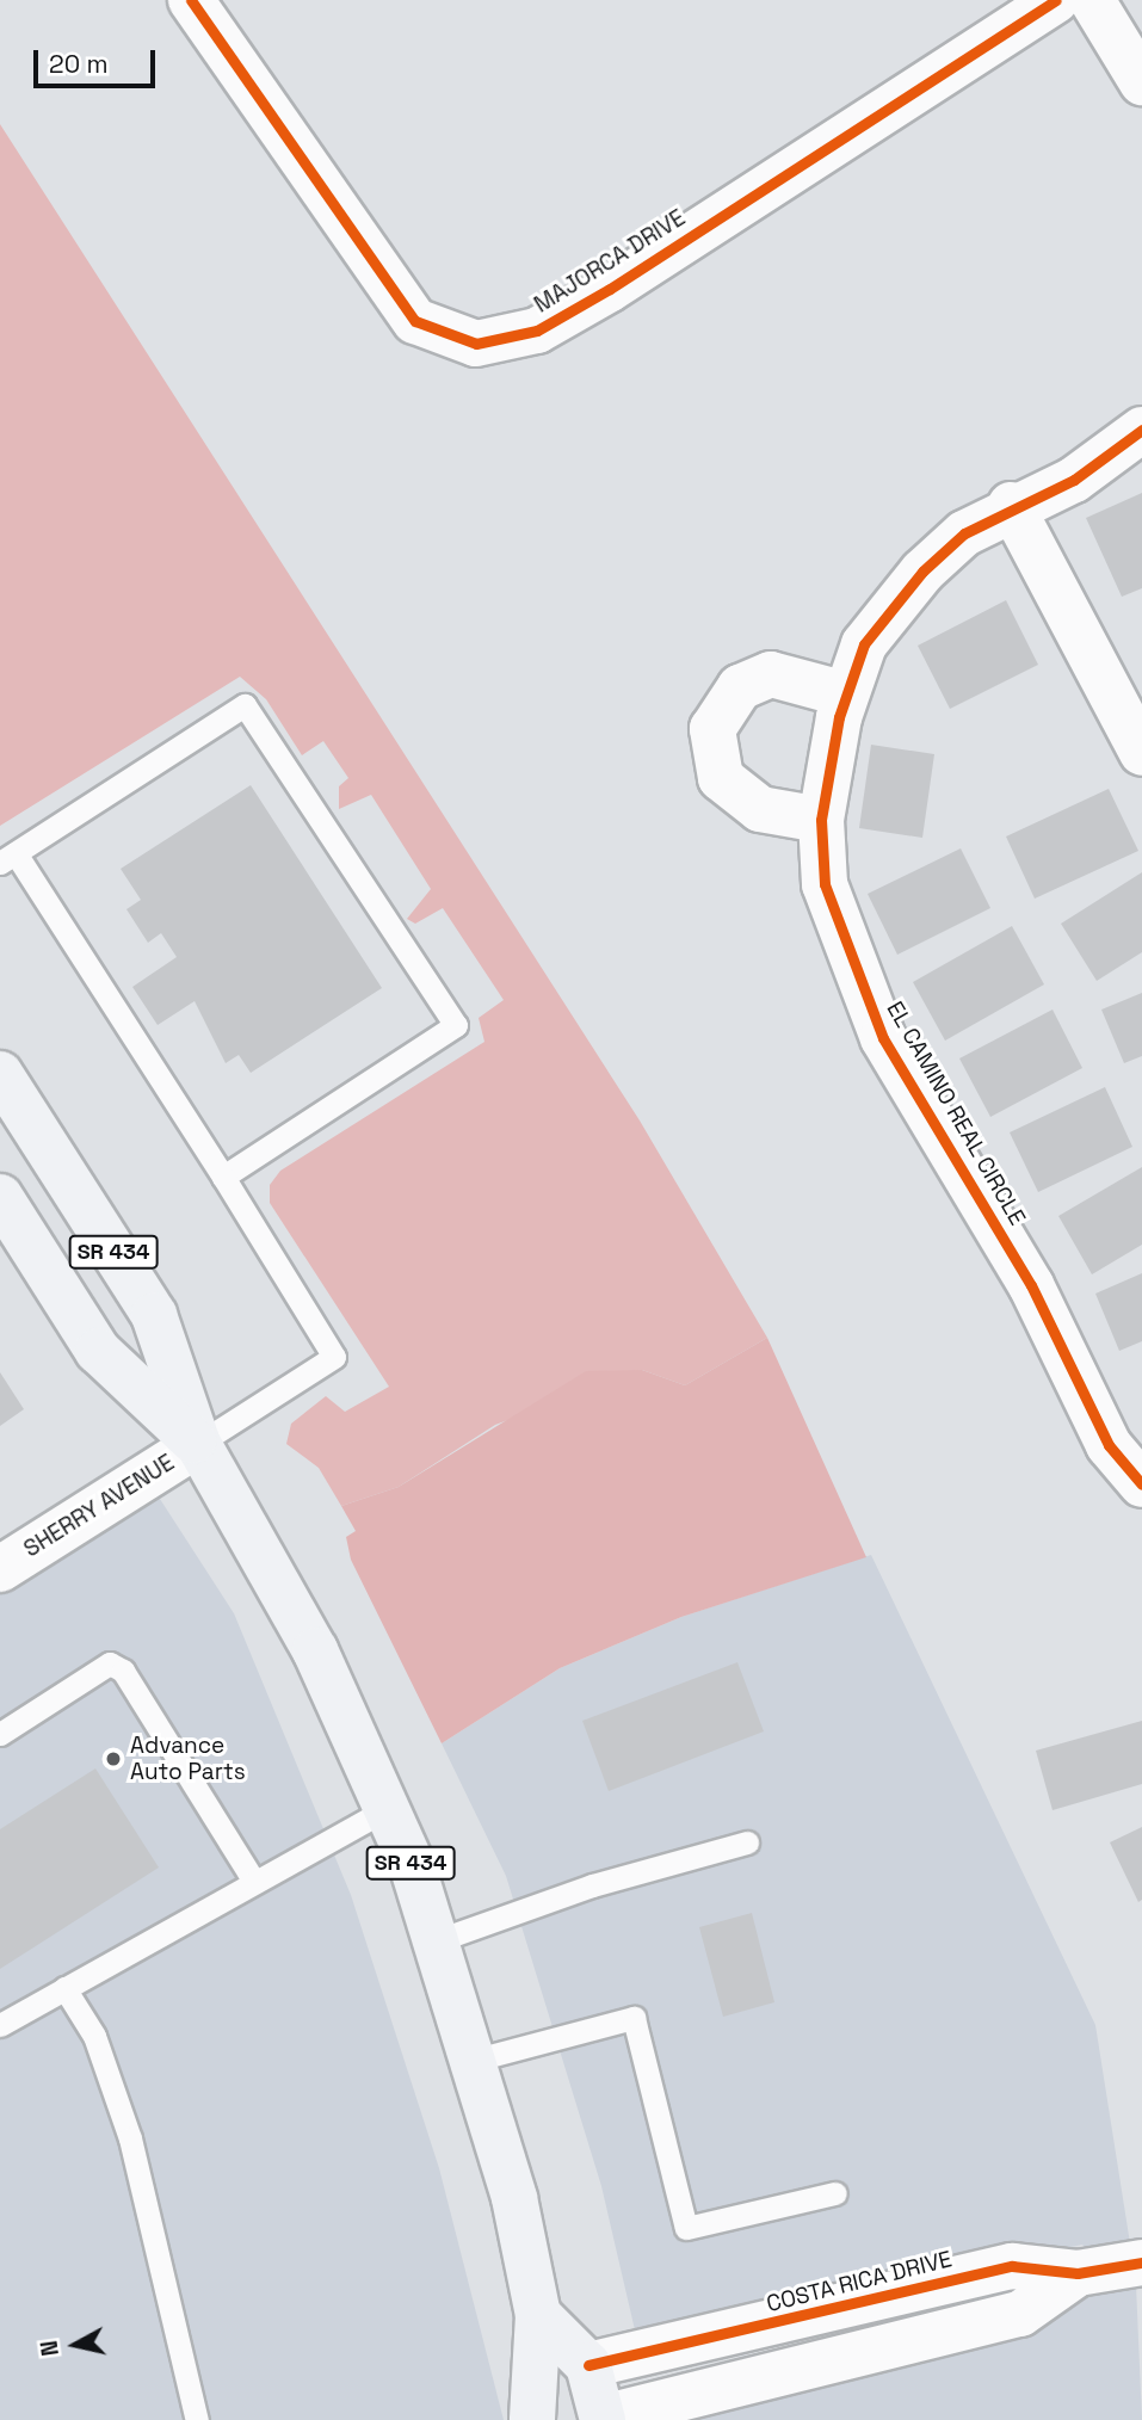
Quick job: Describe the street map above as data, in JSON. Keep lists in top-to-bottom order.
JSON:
{
  "streets": {
    "main road": ["SR 434"],
    "street": [
      "MAJORCA DRIVE",
      "EL CAMINO REAL CIRCLE",
      "SHERRY AVENUE",
      "COSTA RICA DRIVE"
    ]
  },
  "crossings": [
    ["SR 434", "SHERRY AVENUE"]
  ],
  "places": ["Advance Auto Parts"],
  "scale_bar": "20 m",
  "north": "left"
}
